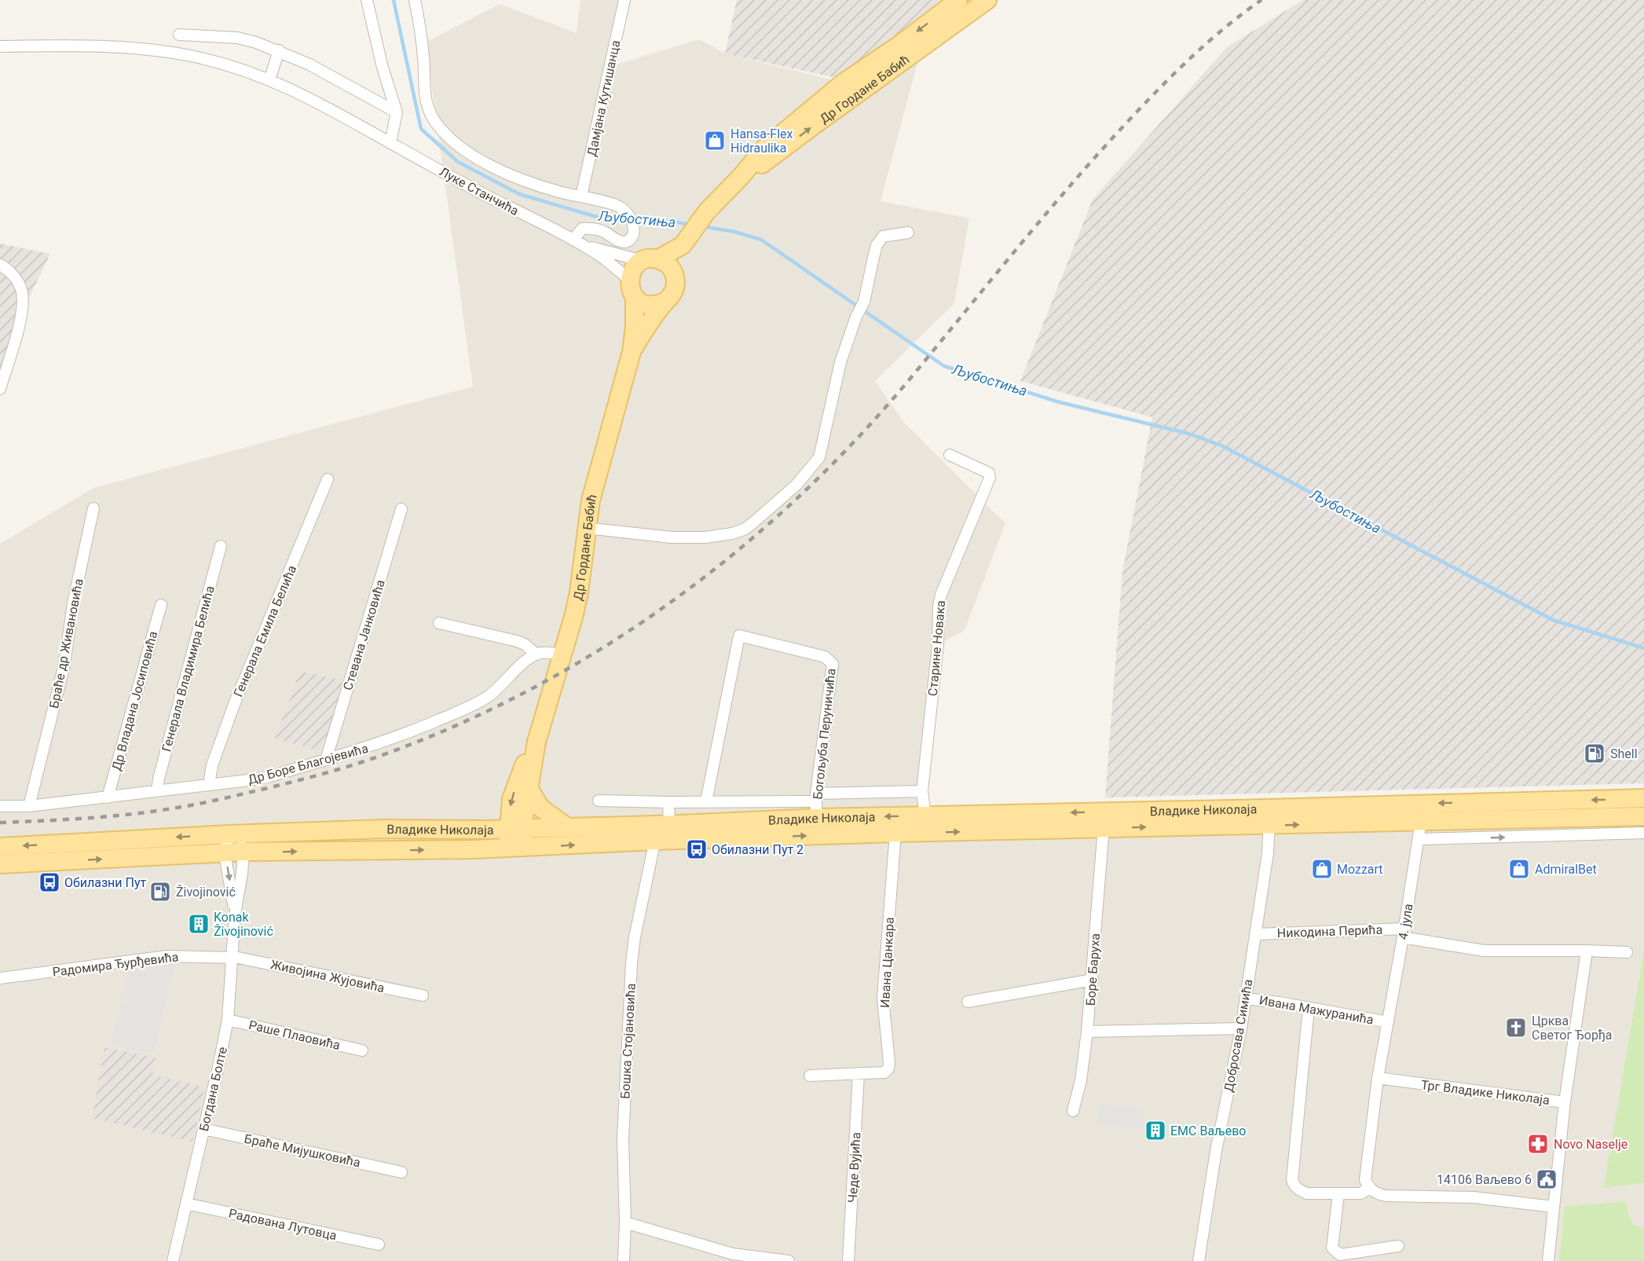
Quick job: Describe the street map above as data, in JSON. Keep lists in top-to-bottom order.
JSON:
{
  "streets": {
    "main road": ["Др Гордане Бабић", "Владике Николаја"],
    "street": [
      "Дамјана Кутишанца",
      "Луке Станчића",
      "Генерала Емила Белића",
      "Стевана Јанковића",
      "Браће др Живановића",
      "Старине Новака",
      "Генерала Владимира Белића",
      "Др Владана Јосиповића",
      "Богољуба Перуничића",
      "Др Боре Благојевића",
      "4. јула",
      "Никодина Перића",
      "Ивана Цанкара",
      "Радомира Ђурђевића",
      "Боре Баруха",
      "Живојина Жујовића",
      "Ивана Мажуранића",
      "Раше Плаовића",
      "Добросава Симића",
      "Бошка Стојановића",
      "Богдана Болте",
      "Трг Владике Николаја",
      "Браће Мијушковића",
      "Чеде Вујића",
      "Радована Лутовца"
    ]
  },
  "crossings": [
    ["Др Гордане Бабић", "Владике Николаја"],
    ["Генерала Емила Белића", "Др Боре Благојевића"],
    ["Стевана Јанковића", "Др Боре Благојевића"],
    ["Браће др Живановића", "Др Боре Благојевића"],
    ["Старине Новака", "Владике Николаја"],
    ["Генерала Владимира Белића", "Др Боре Благојевића"],
    ["Др Владана Јосиповића", "Др Боре Благојевића"],
    ["Богољуба Перуничића", "Владике Николаја"],
    ["Владике Николаја", "4. јула"],
    ["Владике Николаја", "Ивана Цанкара"],
    ["Владике Николаја", "Боре Баруха"],
    ["Владике Николаја", "Добросава Симића"],
    ["Владике Николаја", "Бошка Стојановића"],
    ["Владике Николаја", "Богдана Болте"],
    ["4. јула", "Никодина Перића"],
    ["4. јула", "Ивана Мажуранића"],
    ["4. јула", "Трг Владике Николаја"],
    ["Никодина Перића", "Добросава Симића"],
    ["Ивана Цанкара", "Чеде Вујића"],
    ["Радомира Ђурђевића", "Живојина Жујовића"],
    ["Радомира Ђурђевића", "Богдана Болте"],
    ["Живојина Жујовића", "Богдана Болте"],
    ["Ивана Мажуранића", "Добросава Симића"],
    ["Раше Плаовића", "Богдана Болте"],
    ["Богдана Болте", "Браће Мијушковића"],
    ["Богдана Болте", "Радована Лутовца"]
  ],
  "water": ["Љубостиња"],
  "places": {
    "shop": ["Hansa-Flex Hidraulika", "Mozzart", "AdmiralBet"],
    "fuel station": ["Shell", "Živojinović"],
    "bus stop": ["Обилазни Пут 2", "Обилазни Пут"],
    "building": ["Konak Živojinović", "ЕМС Ваљево"],
    "church": ["Црква Светог Ђорђа"],
    "pharmacy": ["Novo Naselje"],
    "public building": ["14106 Ваљево 6"]
  }
}
